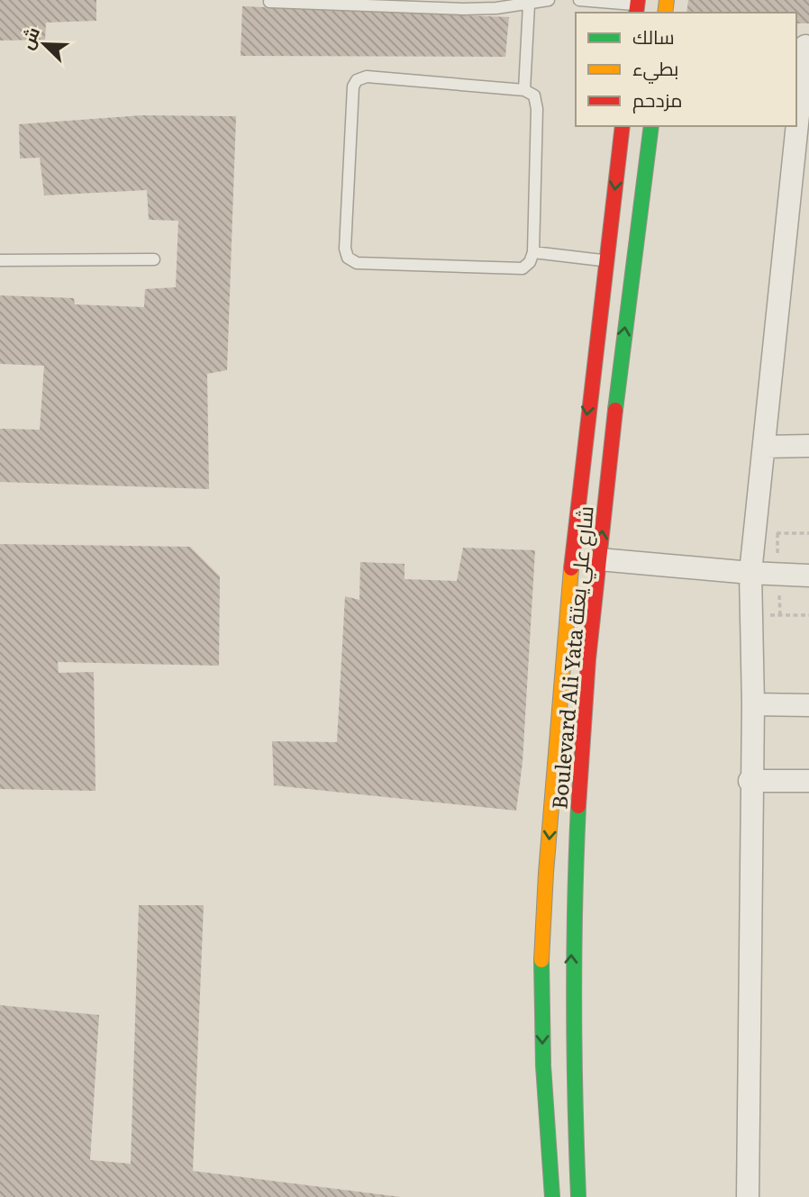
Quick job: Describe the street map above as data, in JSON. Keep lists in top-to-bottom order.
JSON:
{
  "streets": {
    "street": ["Boulevard Ali Yata شارع علي يعتة"]
  },
  "legend": ["سالك", "بطيء", "مزدحم"],
  "north": "top left"
}
